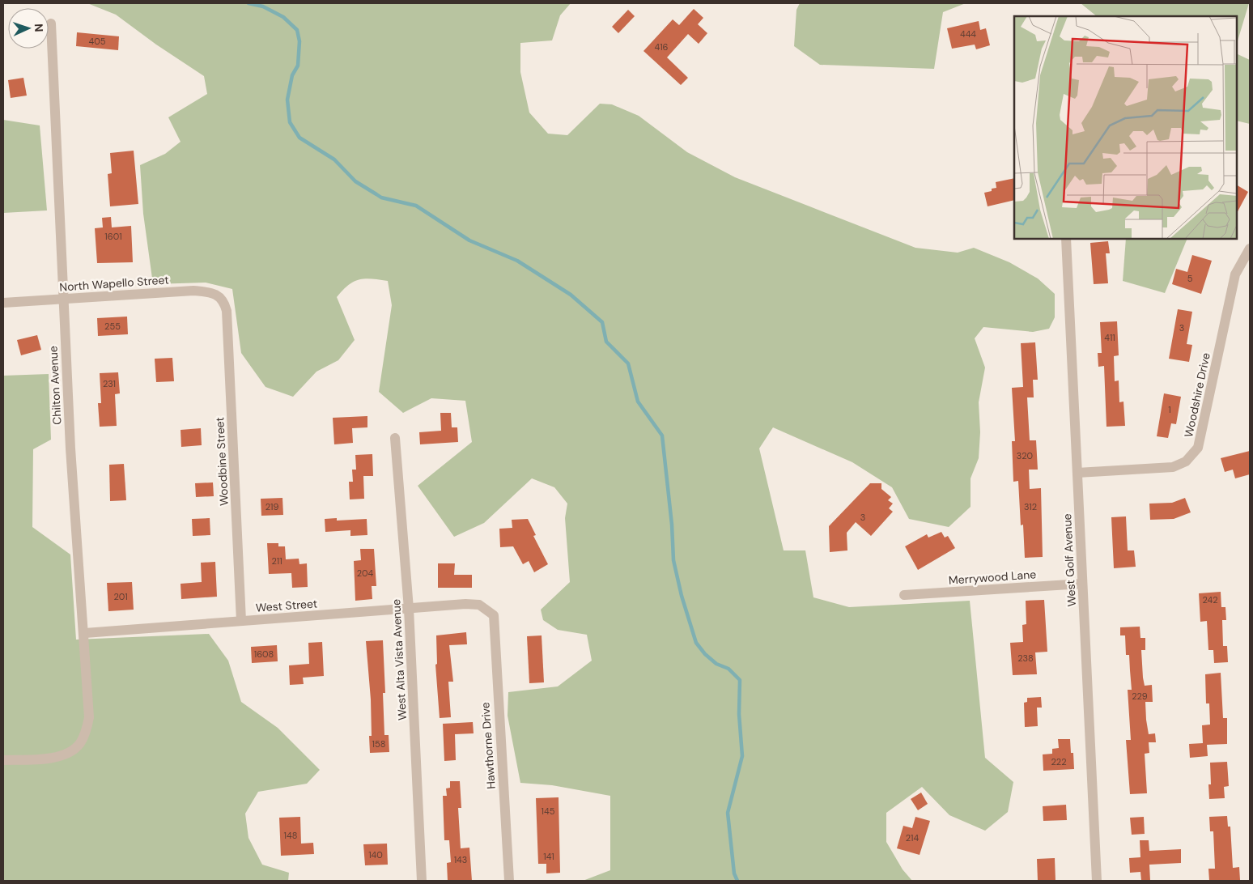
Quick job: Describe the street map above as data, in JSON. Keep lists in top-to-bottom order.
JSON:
{
  "streets": {
    "street": [
      "North Wapello Street",
      "Chilton Avenue",
      "Woodshire Drive",
      "Woodbine Street",
      "West Golf Avenue",
      "Merrywood Lane",
      "West Street",
      "West Alta Vista Avenue",
      "Hawthorne Drive"
    ]
  },
  "crossings": [
    ["North Wapello Street", "Chilton Avenue"],
    ["North Wapello Street", "Woodbine Street"],
    ["Chilton Avenue", "West Street"],
    ["Woodshire Drive", "West Golf Avenue"],
    ["Woodbine Street", "West Street"],
    ["West Golf Avenue", "Merrywood Lane"],
    ["West Street", "West Alta Vista Avenue"],
    ["West Street", "Hawthorne Drive"]
  ],
  "house_numbers": [
    "444",
    "405",
    "416",
    "1601",
    "5",
    "255",
    "3",
    "411",
    "231",
    "1",
    "320",
    "219",
    "312",
    "3",
    "211",
    "204",
    "201",
    "242",
    "1608",
    "238",
    "229",
    "158",
    "222",
    "145",
    "148",
    "214",
    "140",
    "141",
    "143"
  ],
  "north": "right"
}
